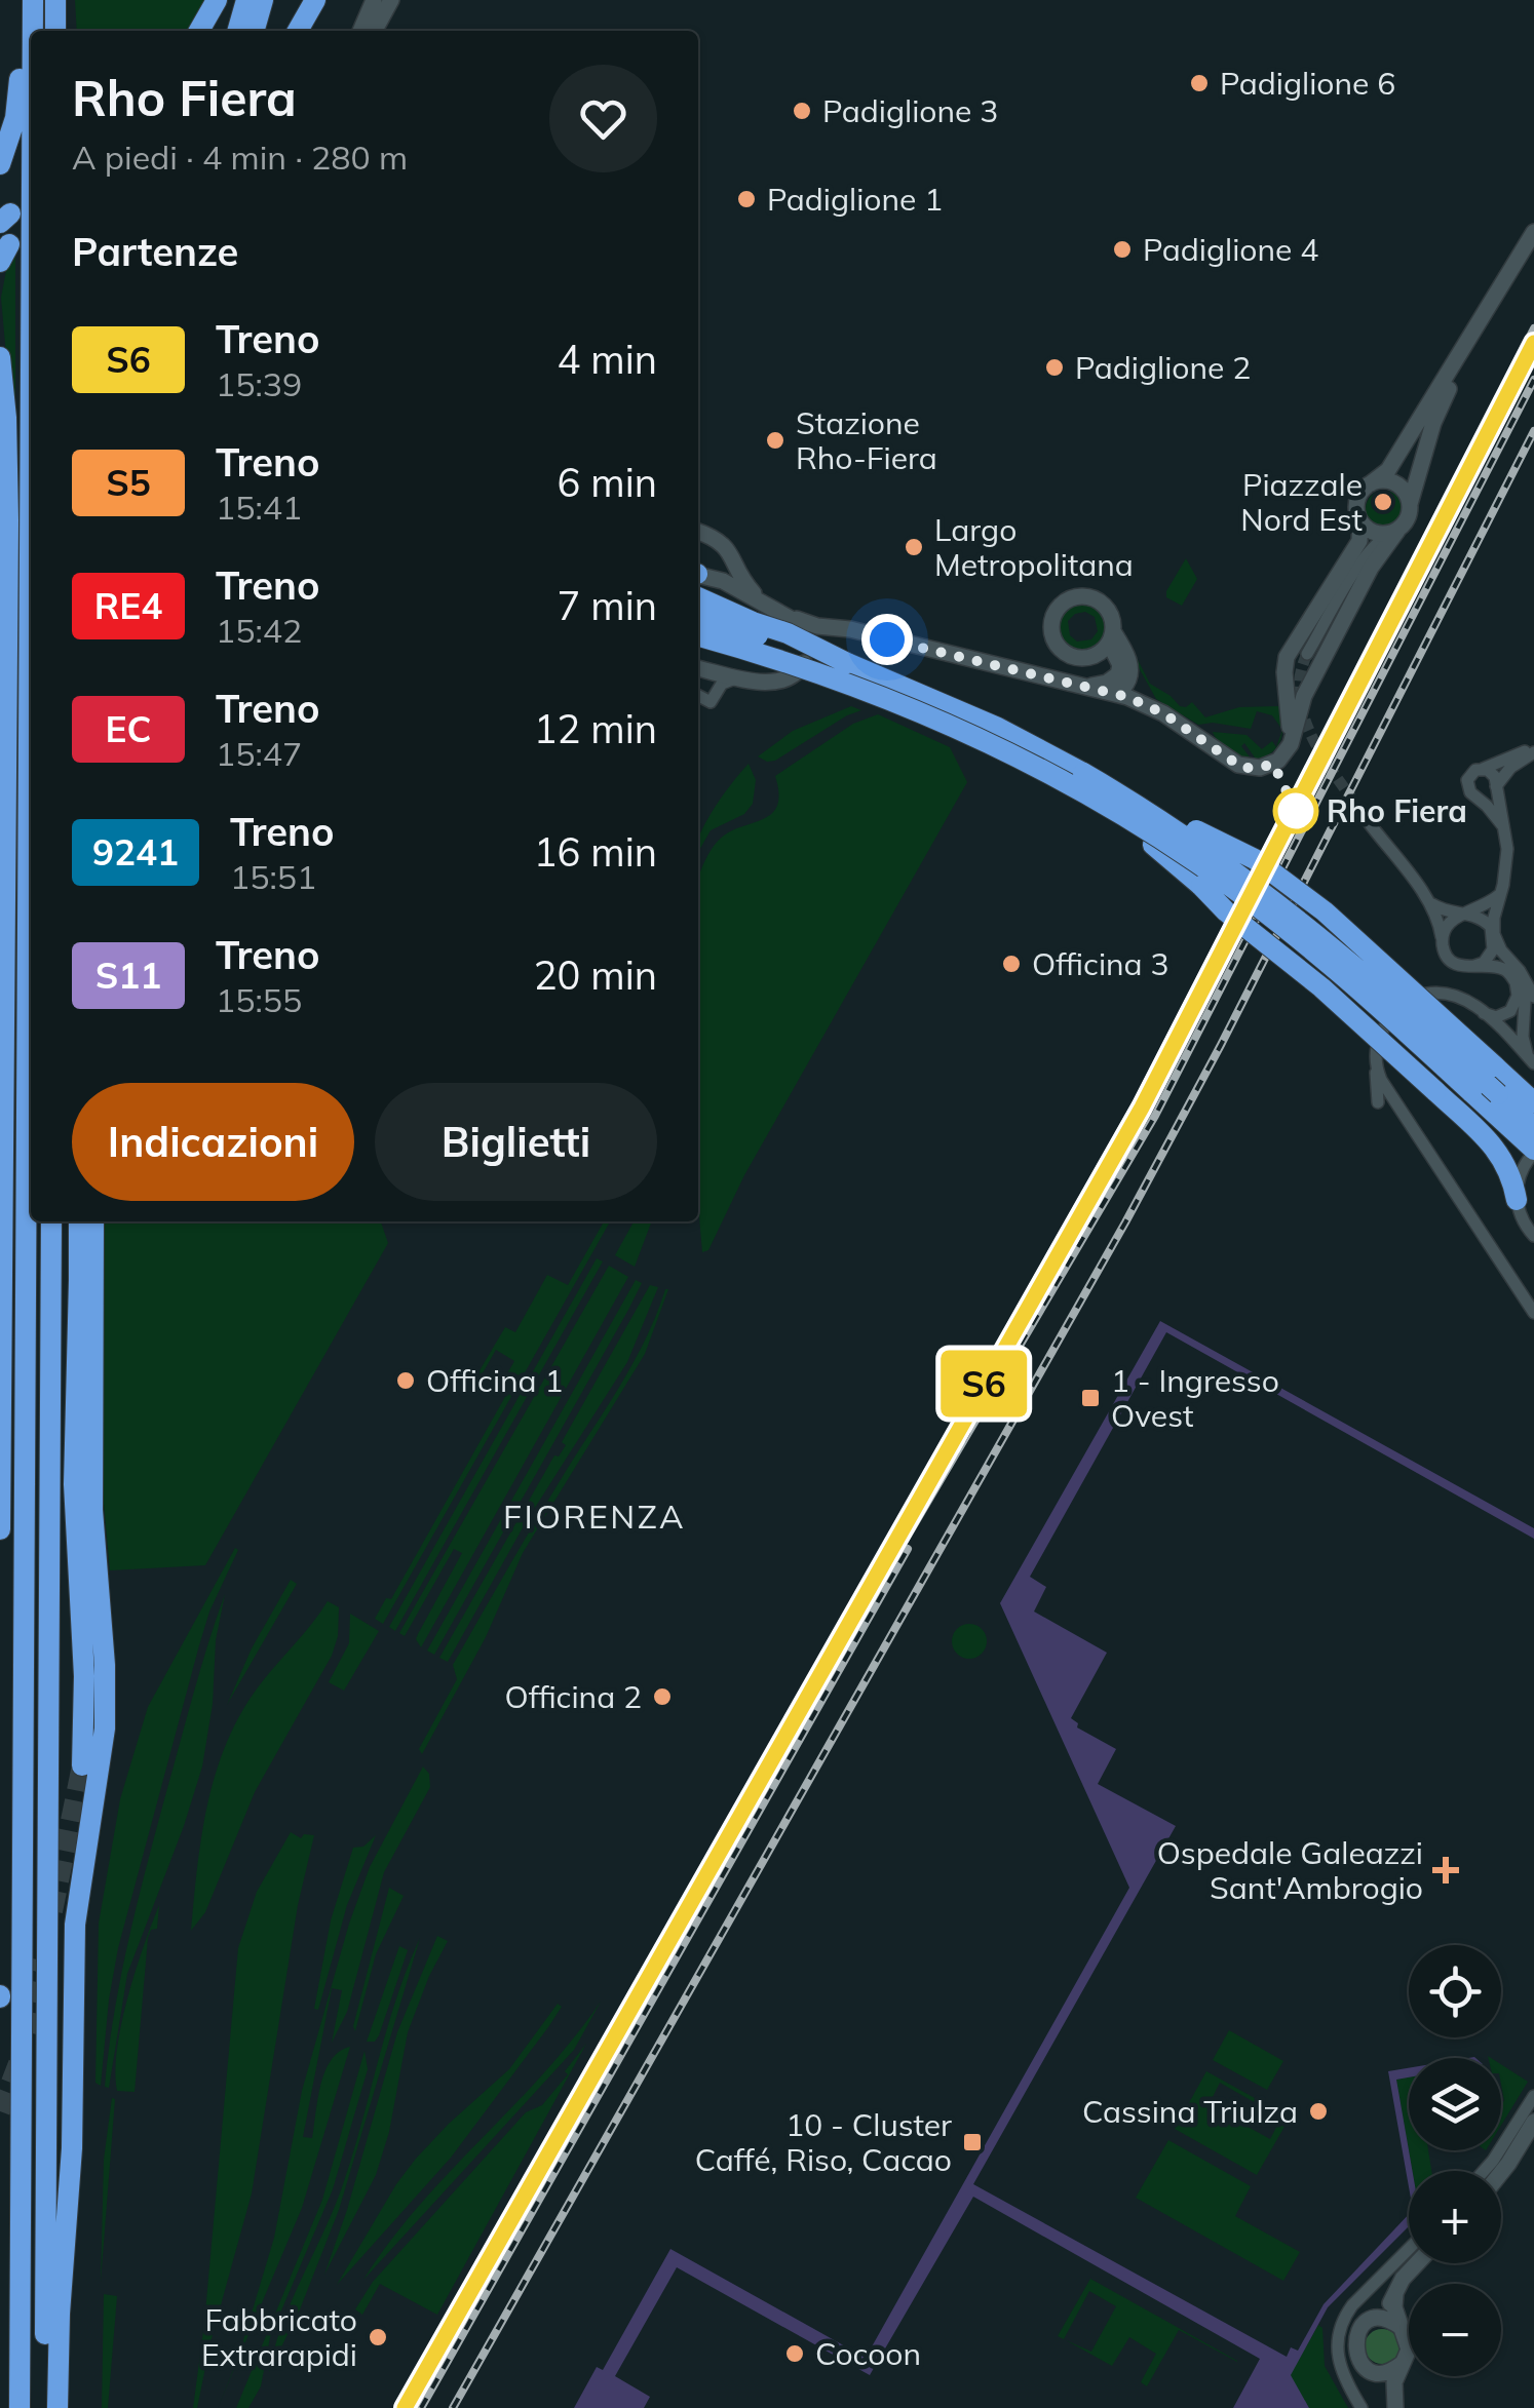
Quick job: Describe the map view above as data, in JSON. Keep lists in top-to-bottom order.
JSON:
{
  "districts": ["FIORENZA"],
  "places": {
    "other": [
      "Padiglione 6",
      "Padiglione 3",
      "Padiglione 1",
      "Padiglione 4",
      "Padiglione 2",
      "Stazione Rho-Fiera",
      "Piazzale Nord Est",
      "Largo Metropolitana",
      "Rho Fiera",
      "Officina 3",
      "Officina 1",
      "Officina 2",
      "Cassina Triulza",
      "Fabbricato Extrarapidi",
      "Cocoon"
    ],
    "transit": ["1 - Ingresso Ovest", "10 - Cluster Caffé, Riso, Cacao"],
    "health": ["Ospedale Galeazzi Sant'Ambrogio"]
  },
  "page": {
    "on_map": "S6",
    "heading": [
      ["Rho Fiera", "A piedi · 4 min · 280 m"],
      "Partenze"
    ],
    "list": [
      {
        "mark": "S6",
        "name": "Treno",
        "note": "15:39",
        "value": "4 min"
      },
      {
        "mark": "S5",
        "name": "Treno",
        "note": "15:41",
        "value": "6 min"
      },
      {
        "mark": "RE4",
        "name": "Treno",
        "note": "15:42",
        "value": "7 min"
      },
      {
        "mark": "EC",
        "name": "Treno",
        "note": "15:47",
        "value": "12 min"
      },
      {
        "mark": "9241",
        "name": "Treno",
        "note": "15:51",
        "value": "16 min"
      },
      {
        "mark": "S11",
        "name": "Treno",
        "note": "15:55",
        "value": "20 min"
      }
    ],
    "buttons": ["Indicazioni", "Biglietti"],
    "map_buttons": ["+", "−"]
  }
}
